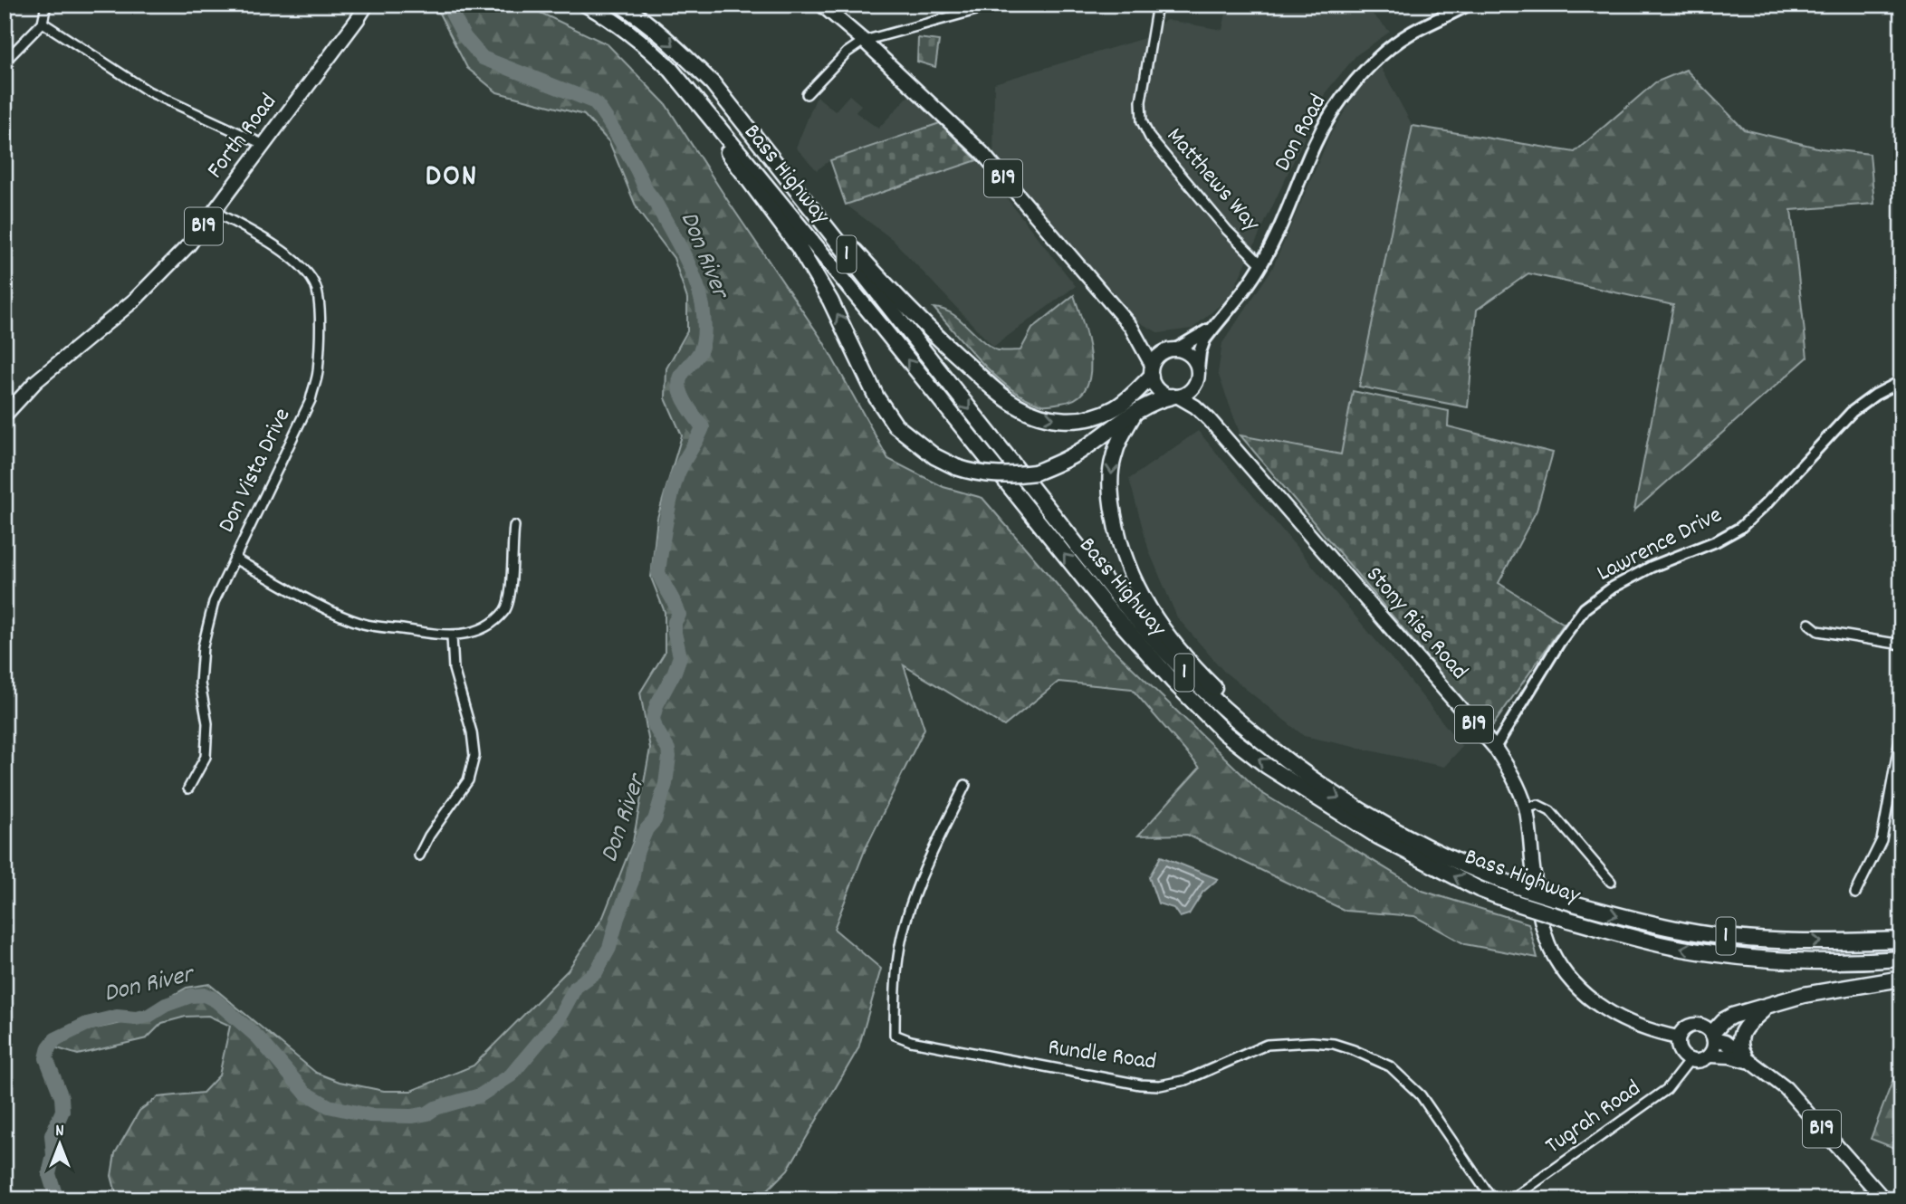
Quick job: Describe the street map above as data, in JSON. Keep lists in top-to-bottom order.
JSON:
{
  "streets": {
    "highway": ["Bass Highway", "1"],
    "main road": [
      "Don Road",
      "Forth Road",
      "B19",
      "Stony Rise Road"
    ],
    "street": [
      "Matthews Way",
      "Don Vista Drive",
      "Lawrence Drive",
      "Rundle Road",
      "Tugrah Road"
    ]
  },
  "crossings": [
    ["Don Road", "B19"],
    ["Don Road", "Matthews Way"],
    ["Don Road", "Stony Rise Road"],
    ["Forth Road", "Don Vista Drive"],
    ["B19", "Stony Rise Road"],
    ["B19", "Tugrah Road"],
    ["Lawrence Drive", "Stony Rise Road"],
    ["Stony Rise Road", "Tugrah Road"]
  ],
  "districts": ["DON"],
  "water": ["Don River"],
  "north": "top"
}
